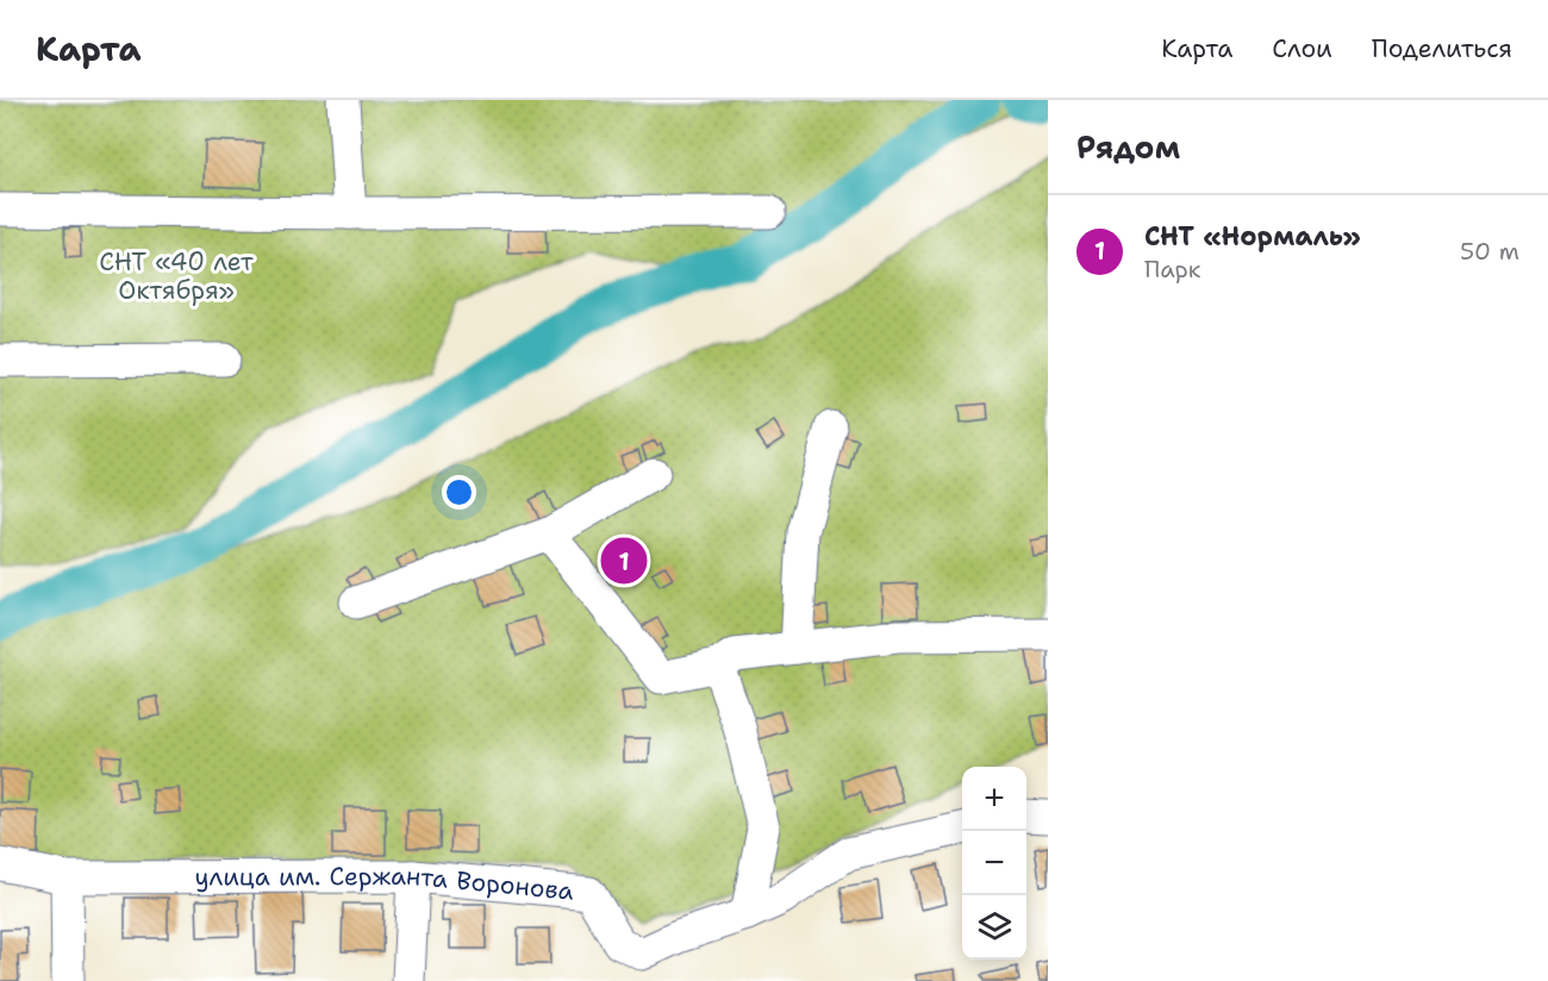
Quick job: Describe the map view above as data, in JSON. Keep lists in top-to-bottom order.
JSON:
{
  "streets": {
    "street": ["улица им. Сержанта Воронова"]
  },
  "parks": ["СНТ «40 лет Октября»"],
  "page": {
    "header": "Карта",
    "nav": ["Карта", "Слои", "Поделиться"],
    "heading": "Рядом",
    "list": [
      {
        "mark": "1",
        "name": "СНТ «Нормаль»",
        "note": "Парк",
        "value": "50 m"
      }
    ],
    "pins": "1",
    "map_buttons": ["+", "−"]
  }
}
